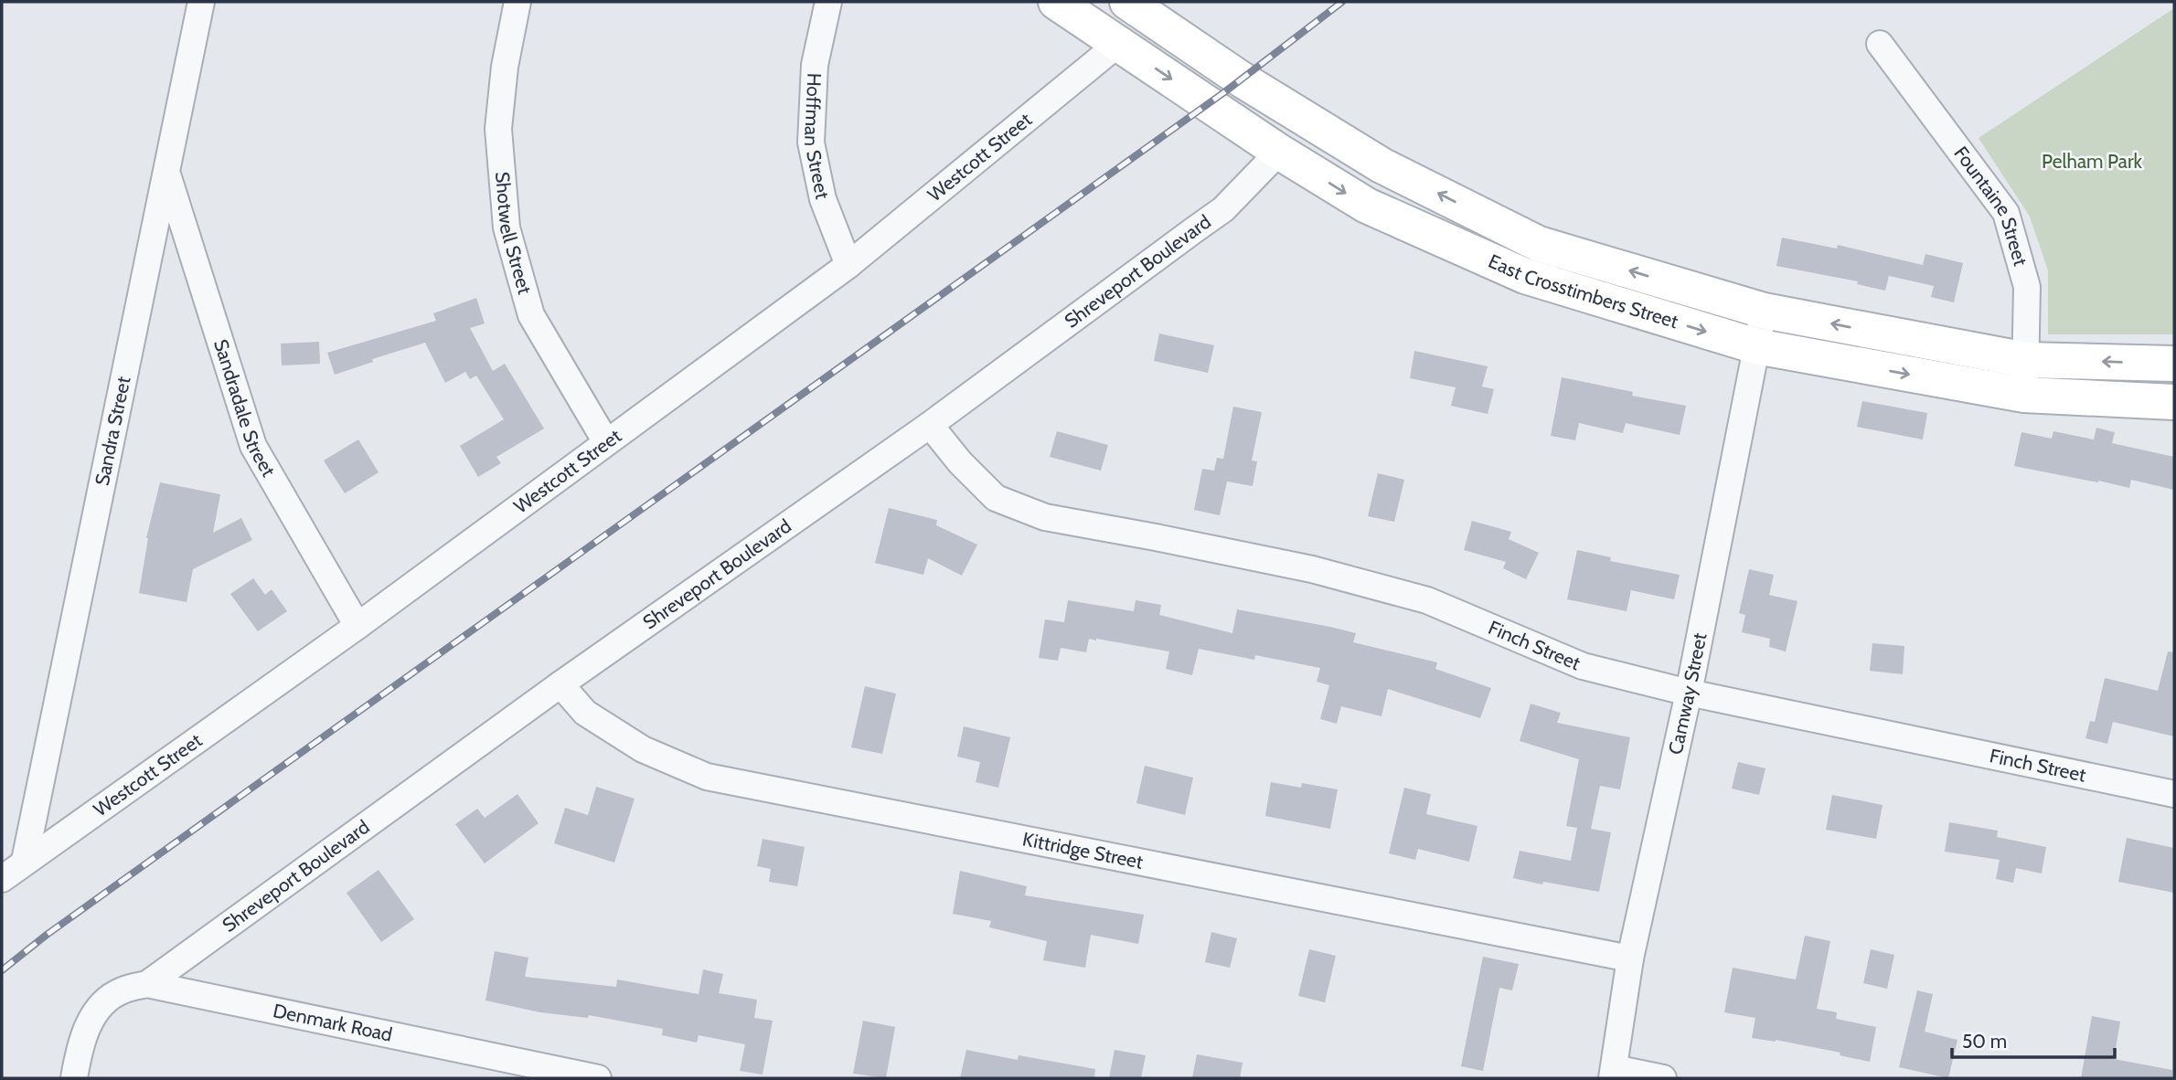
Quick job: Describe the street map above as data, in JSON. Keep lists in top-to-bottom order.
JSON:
{
  "streets": {
    "main road": ["East Crosstimbers Street"],
    "street": [
      "Hoffman Street",
      "Westcott Street",
      "Fountaine Street",
      "Shotwell Street",
      "Shreveport Boulevard",
      "Sandradale Street",
      "Sandra Street",
      "Finch Street",
      "Camway Street",
      "Kittridge Street",
      "Denmark Road"
    ]
  },
  "crossings": [
    ["Hoffman Street", "Westcott Street"],
    ["Westcott Street", "Shotwell Street"],
    ["Westcott Street", "East Crosstimbers Street"],
    ["Westcott Street", "Sandradale Street"],
    ["Westcott Street", "Sandra Street"],
    ["Fountaine Street", "East Crosstimbers Street"],
    ["Shreveport Boulevard", "East Crosstimbers Street"],
    ["Shreveport Boulevard", "Finch Street"],
    ["Shreveport Boulevard", "Kittridge Street"],
    ["Shreveport Boulevard", "Denmark Road"],
    ["East Crosstimbers Street", "Camway Street"],
    ["Sandradale Street", "Sandra Street"],
    ["Finch Street", "Camway Street"],
    ["Camway Street", "Kittridge Street"]
  ],
  "parks": ["Pelham Park"],
  "scale_bar": "50 m"
}
